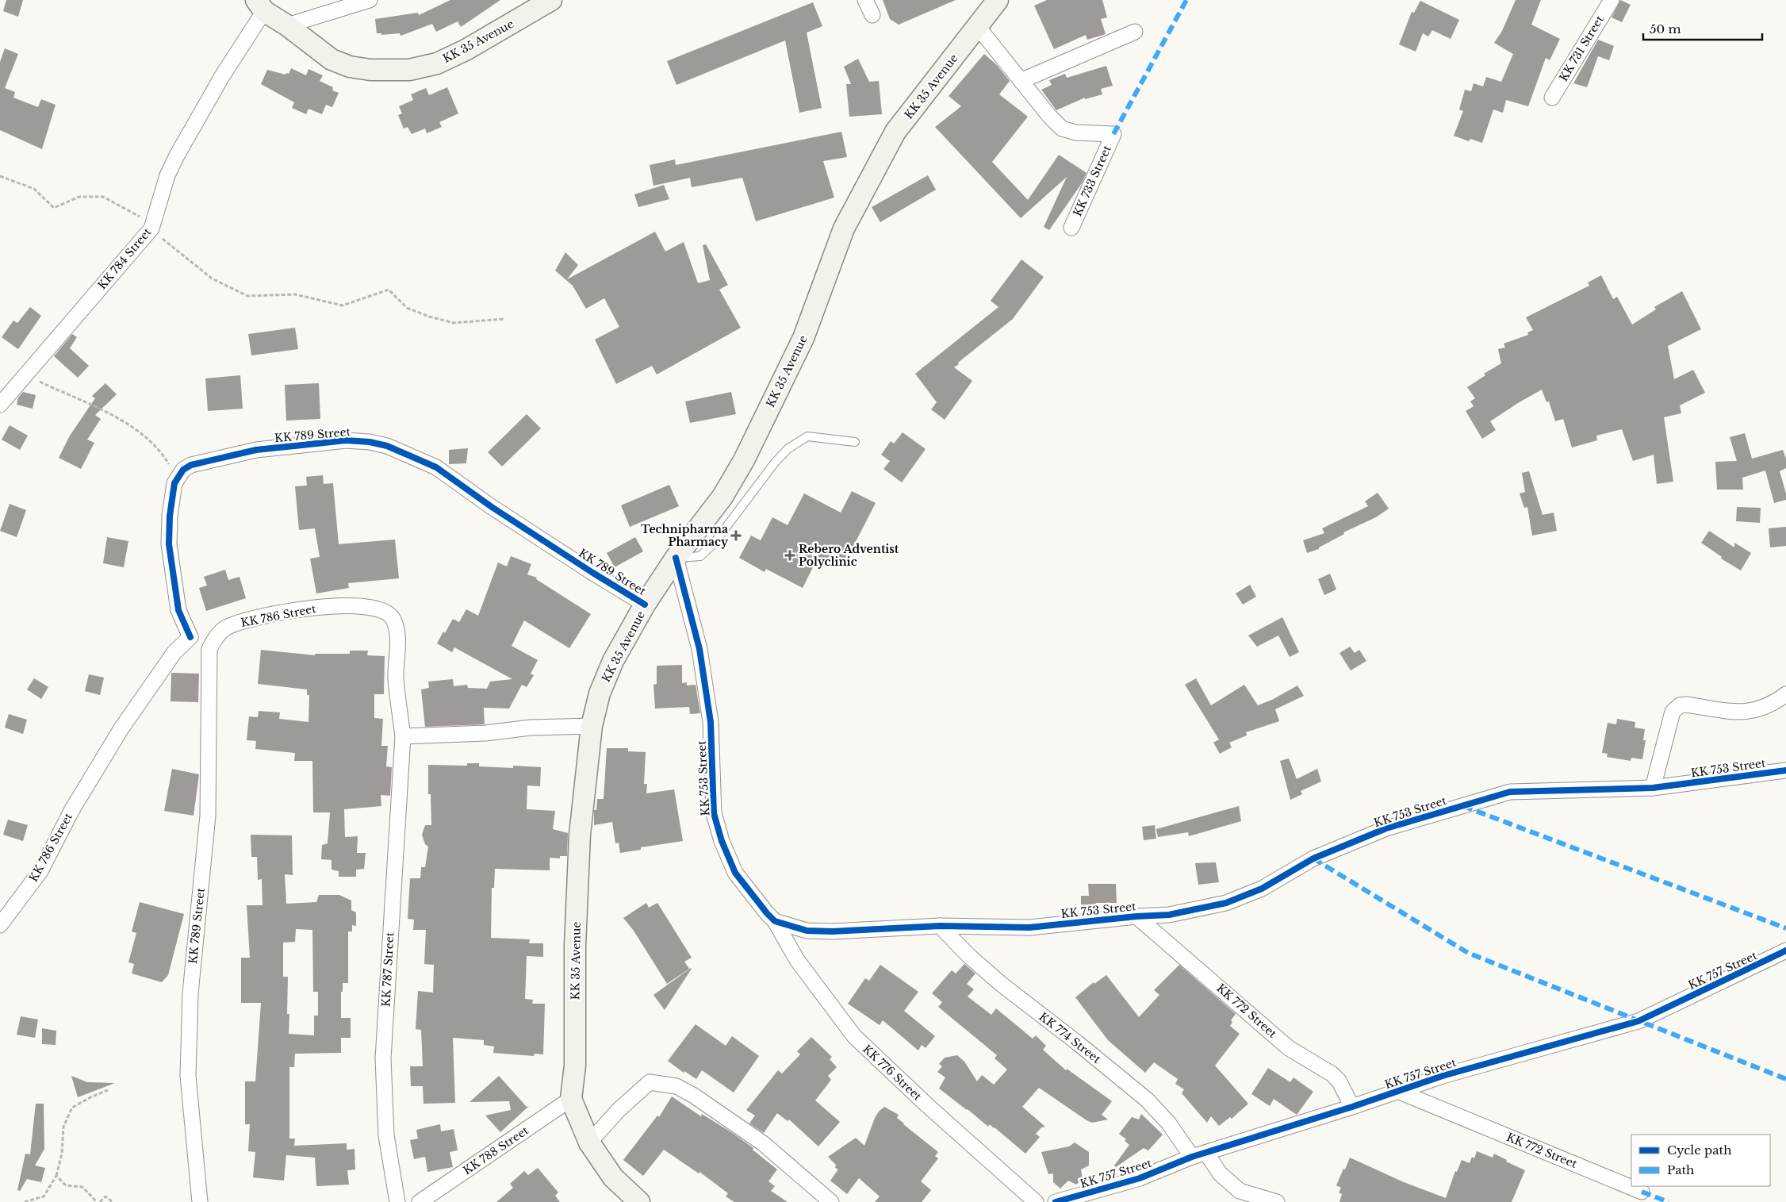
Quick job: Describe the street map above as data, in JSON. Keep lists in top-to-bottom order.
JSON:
{
  "streets": {
    "main road": ["KK 35 Avenue"],
    "street": [
      "KK 731 Street",
      "KK 733 Street",
      "KK 784 Street",
      "KK 789 Street",
      "KK 786 Street",
      "KK 753 Street",
      "KK 787 Street",
      "KK 757 Street",
      "KK 772 Street",
      "KK 774 Street",
      "KK 776 Street",
      "KK 788 Street"
    ]
  },
  "crossings": [
    ["KK 35 Avenue", "KK 784 Street"],
    ["KK 35 Avenue", "KK 789 Street"],
    ["KK 35 Avenue", "KK 753 Street"],
    ["KK 35 Avenue", "KK 788 Street"],
    ["KK 789 Street", "KK 786 Street"],
    ["KK 786 Street", "KK 787 Street"],
    ["KK 753 Street", "KK 772 Street"],
    ["KK 753 Street", "KK 774 Street"],
    ["KK 753 Street", "KK 776 Street"],
    ["KK 757 Street", "KK 772 Street"],
    ["KK 757 Street", "KK 774 Street"]
  ],
  "places": {
    "health": ["Technipharma Pharmacy", "Rebero Adventist Polyclinic"]
  },
  "legend": ["Cycle path", "Path"],
  "scale_bar": "50 m"
}
